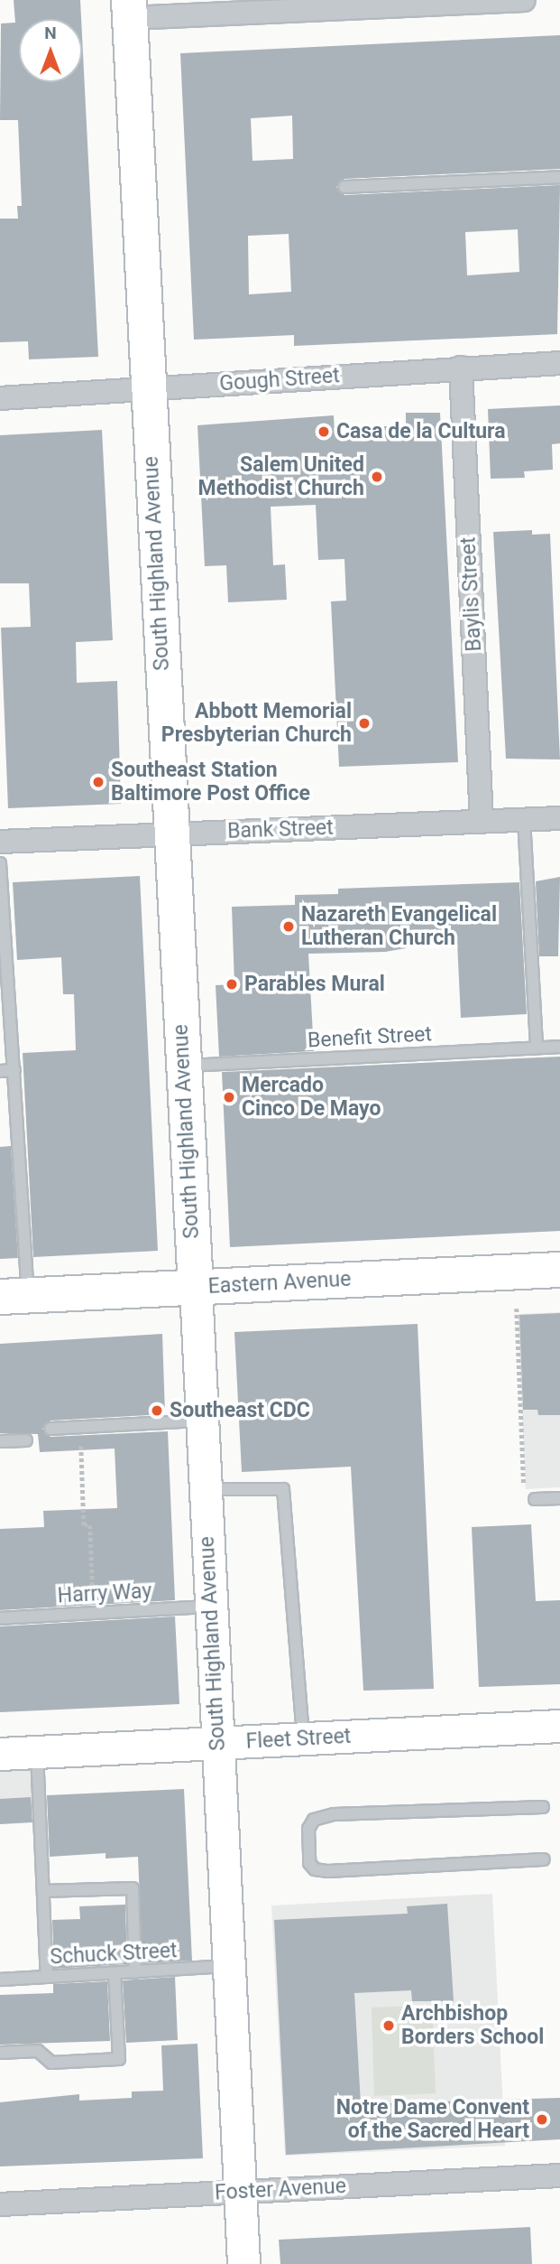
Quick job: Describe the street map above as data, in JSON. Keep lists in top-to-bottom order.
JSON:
{
  "streets": {
    "main road": ["South Highland Avenue", "Eastern Avenue"],
    "street": [
      "Gough Street",
      "Baylis Street",
      "Bank Street",
      "Fleet Street",
      "Foster Avenue"
    ],
    "lane": ["Benefit Street", "Harry Way", "Schuck Street"]
  },
  "crossings": [
    ["Gough Street", "South Highland Avenue"],
    ["Gough Street", "Baylis Street"],
    ["South Highland Avenue", "Bank Street"],
    ["South Highland Avenue", "Benefit Street"],
    ["South Highland Avenue", "Eastern Avenue"],
    ["South Highland Avenue", "Harry Way"],
    ["South Highland Avenue", "Fleet Street"],
    ["South Highland Avenue", "Schuck Street"],
    ["South Highland Avenue", "Foster Avenue"],
    ["Baylis Street", "Bank Street"]
  ],
  "places": [
    "Casa de la Cultura",
    "Salem United Methodist Church",
    "Abbott Memorial Presbyterian Church",
    "Southeast Station Baltimore Post Office",
    "Nazareth Evangelical Lutheran Church",
    "Parables Mural",
    "Mercado Cinco De Mayo",
    "Southeast CDC",
    "Archbishop Borders School",
    "Notre Dame Convent of the Sacred Heart"
  ],
  "north": "top"
}
